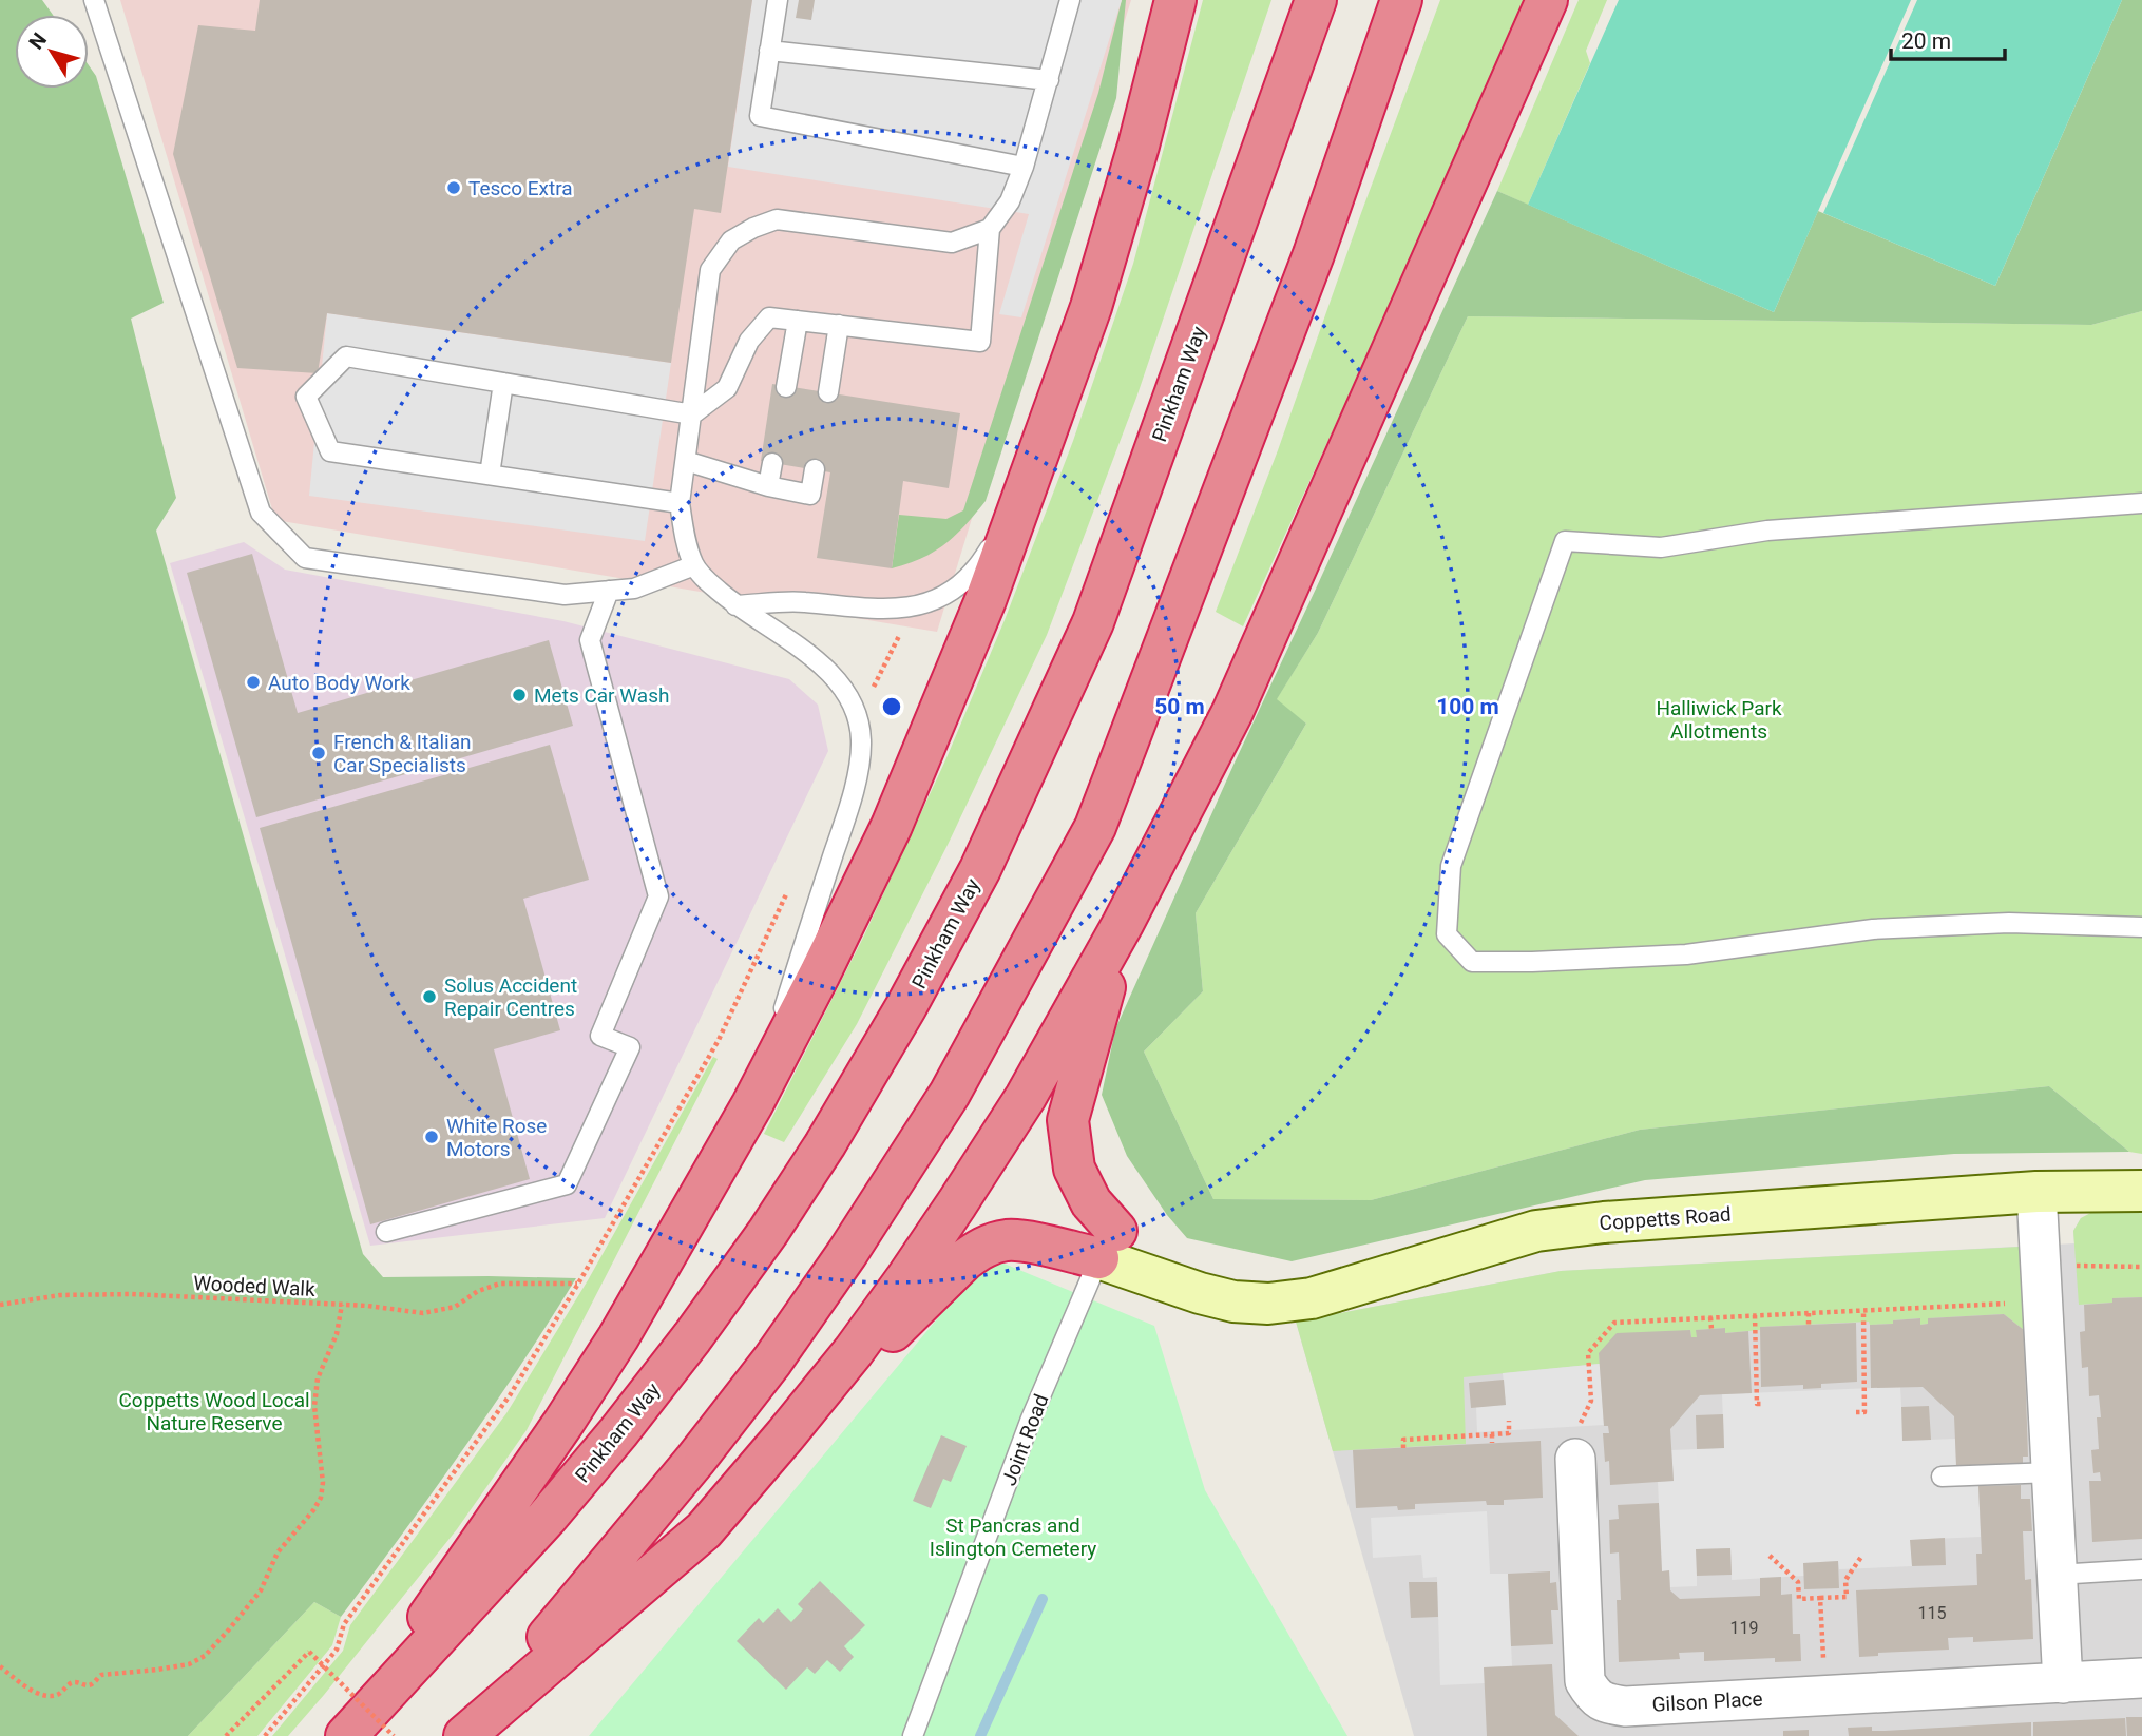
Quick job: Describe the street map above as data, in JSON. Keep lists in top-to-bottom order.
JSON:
{
  "streets": {
    "highway": ["Pinkham Way"],
    "street": ["Coppetts Road", "Gilson Place"],
    "lane": ["Joint Road"],
    "path": ["Wooded Walk"]
  },
  "crossings": [
    ["Coppetts Road", "Joint Road"]
  ],
  "parks": ["Halliwick Park Allotments", "Coppetts Wood Local Nature Reserve", "St Pancras and Islington Cemetery"],
  "places": [
    "Tesco Extra",
    "Auto Body Work",
    "Mets Car Wash",
    "French & Italian Car Specialists",
    "Solus Accident Repair Centres",
    "White Rose Motors"
  ],
  "house_numbers": ["115", "119"],
  "scale_bar": "20 m",
  "north": "top left",
  "rings": ["50 m", "100 m"]
}
